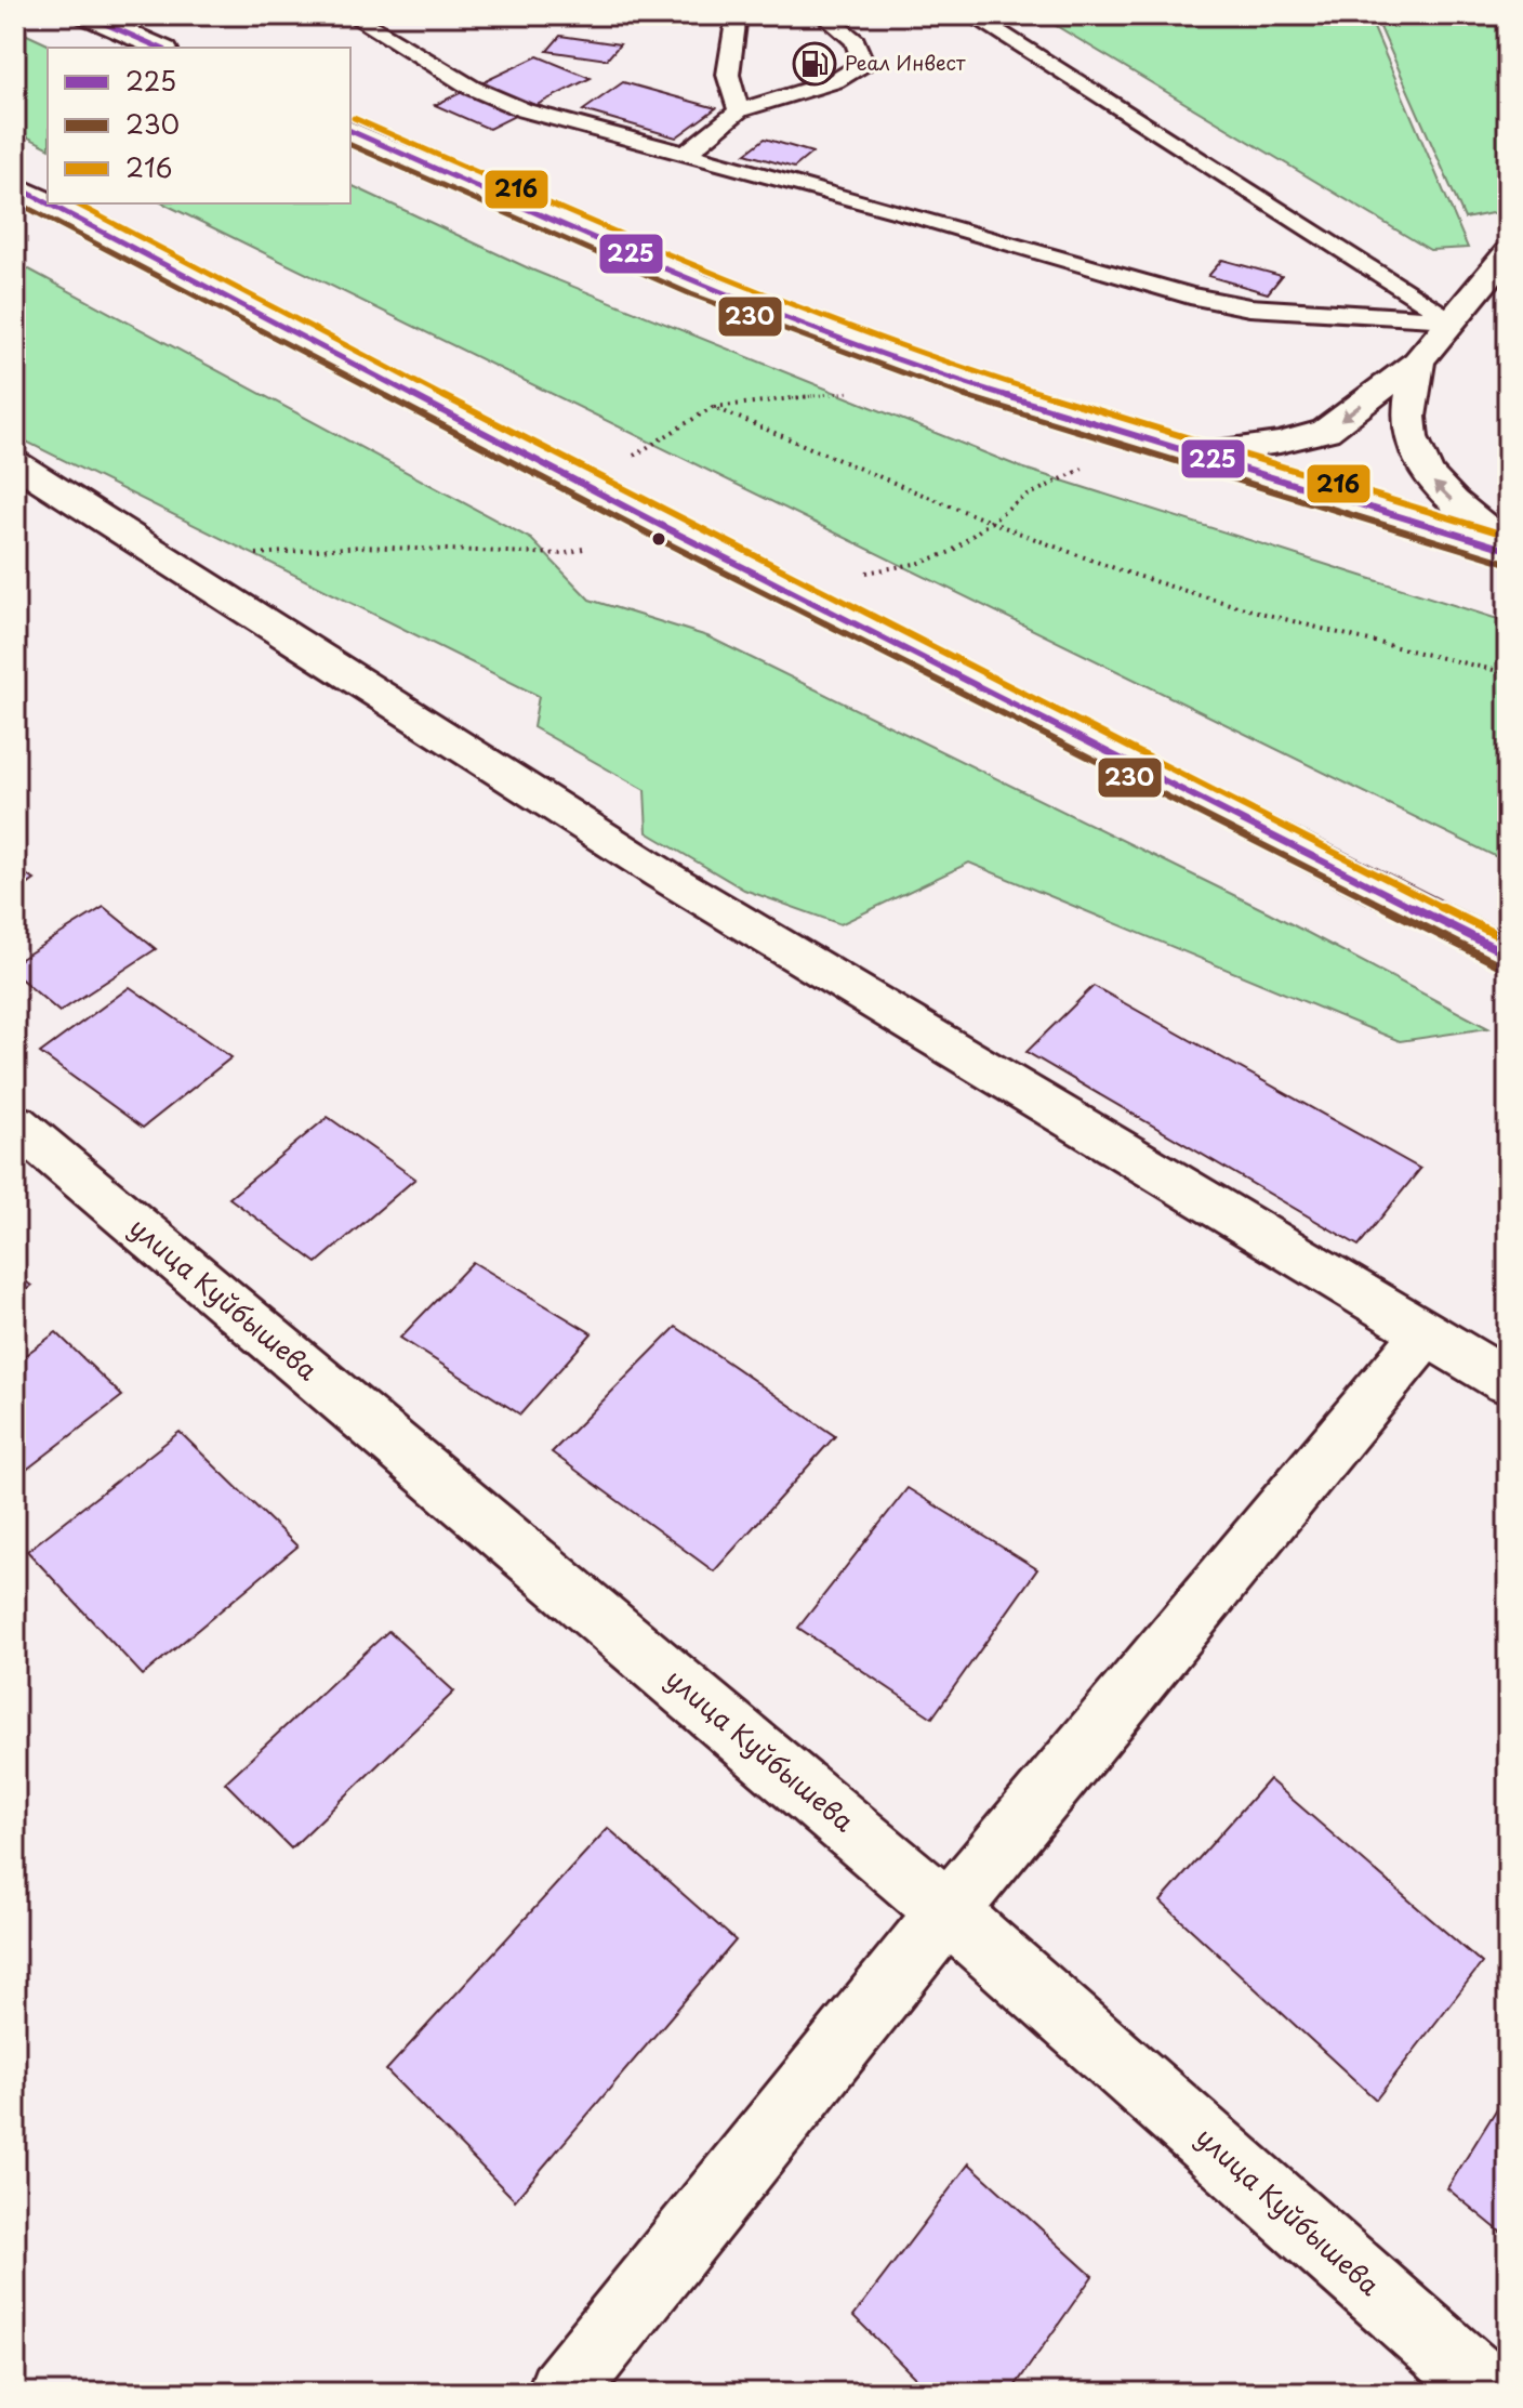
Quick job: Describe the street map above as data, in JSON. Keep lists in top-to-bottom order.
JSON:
{
  "streets": {
    "main road": ["улица Куйбышева"]
  },
  "places": {
    "fuel station": ["Реал Инвест"]
  },
  "lines": ["transit line 225", "transit line 216", "transit line 230"],
  "legend": ["225", "230", "216"]
}
